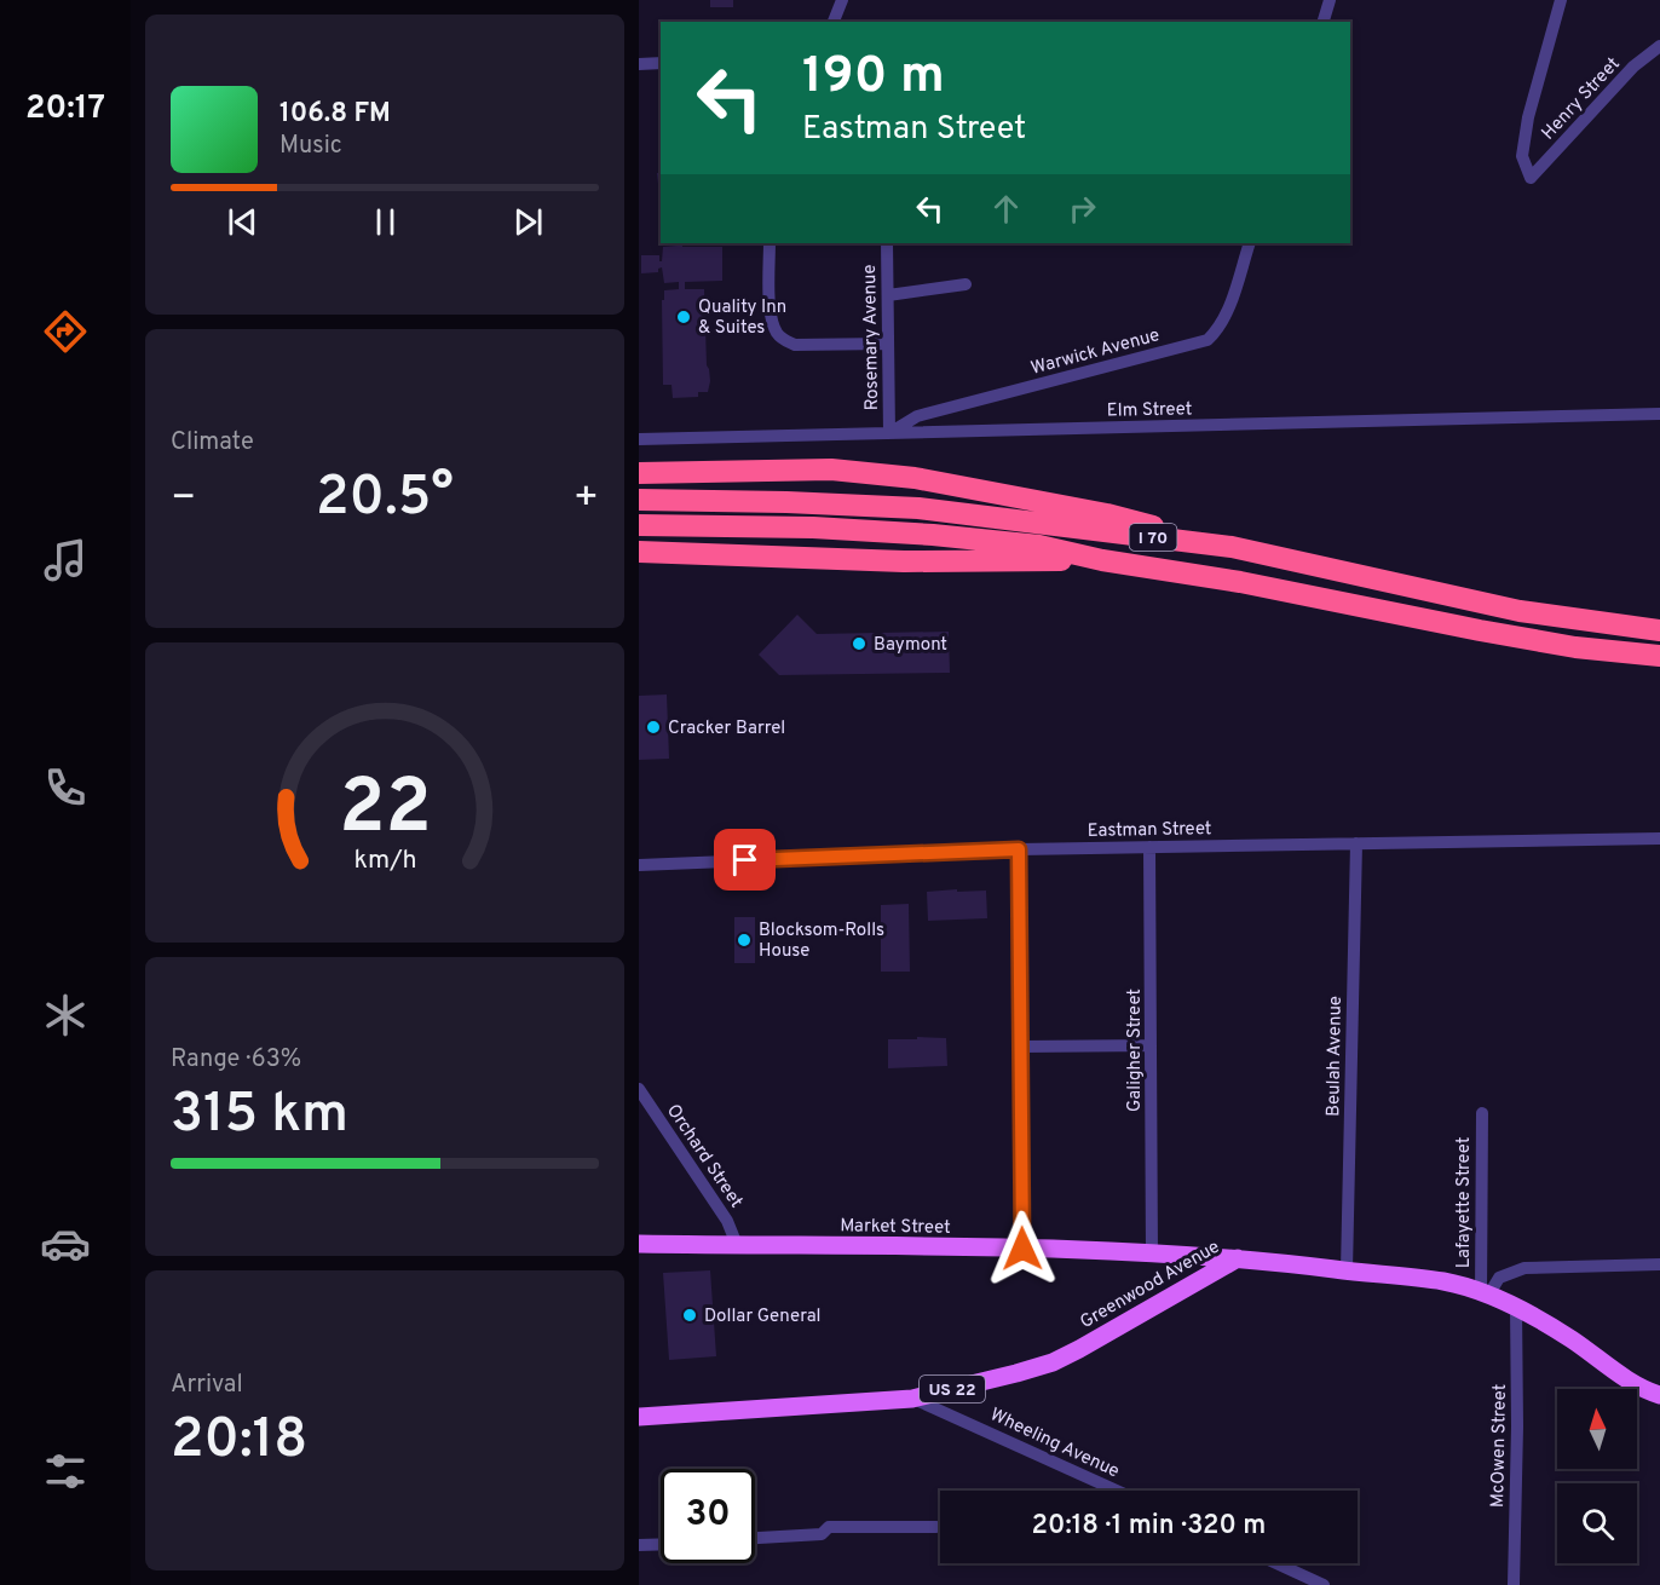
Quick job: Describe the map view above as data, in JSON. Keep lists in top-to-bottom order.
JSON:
{
  "streets": {
    "highway": ["I 70"],
    "main road": ["Market Street", "Greenwood Avenue", "US 22"],
    "street": [
      "Henry Street",
      "Rosemary Avenue",
      "Warwick Avenue",
      "Elm Street",
      "Eastman Street",
      "Galigher Street",
      "Beulah Avenue",
      "Orchard Street",
      "Lafayette Street",
      "Wheeling Avenue",
      "McOwen Street"
    ]
  },
  "crossings": [
    ["Rosemary Avenue", "Warwick Avenue"],
    ["Rosemary Avenue", "Elm Street"],
    ["Warwick Avenue", "Elm Street"],
    ["Eastman Street", "Galigher Street"],
    ["Eastman Street", "Beulah Avenue"],
    ["Galigher Street", "Market Street"],
    ["Beulah Avenue", "Greenwood Avenue"],
    ["Orchard Street", "Market Street"],
    ["Lafayette Street", "Greenwood Avenue"],
    ["Market Street", "Greenwood Avenue"],
    ["Greenwood Avenue", "Wheeling Avenue"],
    ["Greenwood Avenue", "McOwen Street"]
  ],
  "places": [
    "Quality Inn & Suites",
    "Baymont",
    "Cracker Barrel",
    "Blocksom-Rolls House",
    "Dollar General"
  ],
  "north": "top",
  "page": {
    "tabs": "20:17",
    "turn": ["190 m", "Eastman Street"],
    "song": ["106.8 FM", "Music"],
    "tile": [
      "Climate",
      ["Range · 63%", "315 km"],
      ["Arrival", "20:18"]
    ],
    "heat": ["−", "20.5°", "+"],
    "limit": "30",
    "trip": "20:18 · 1 min · 320 m",
    "gauge": ["22", "km/h"]
  }
}
